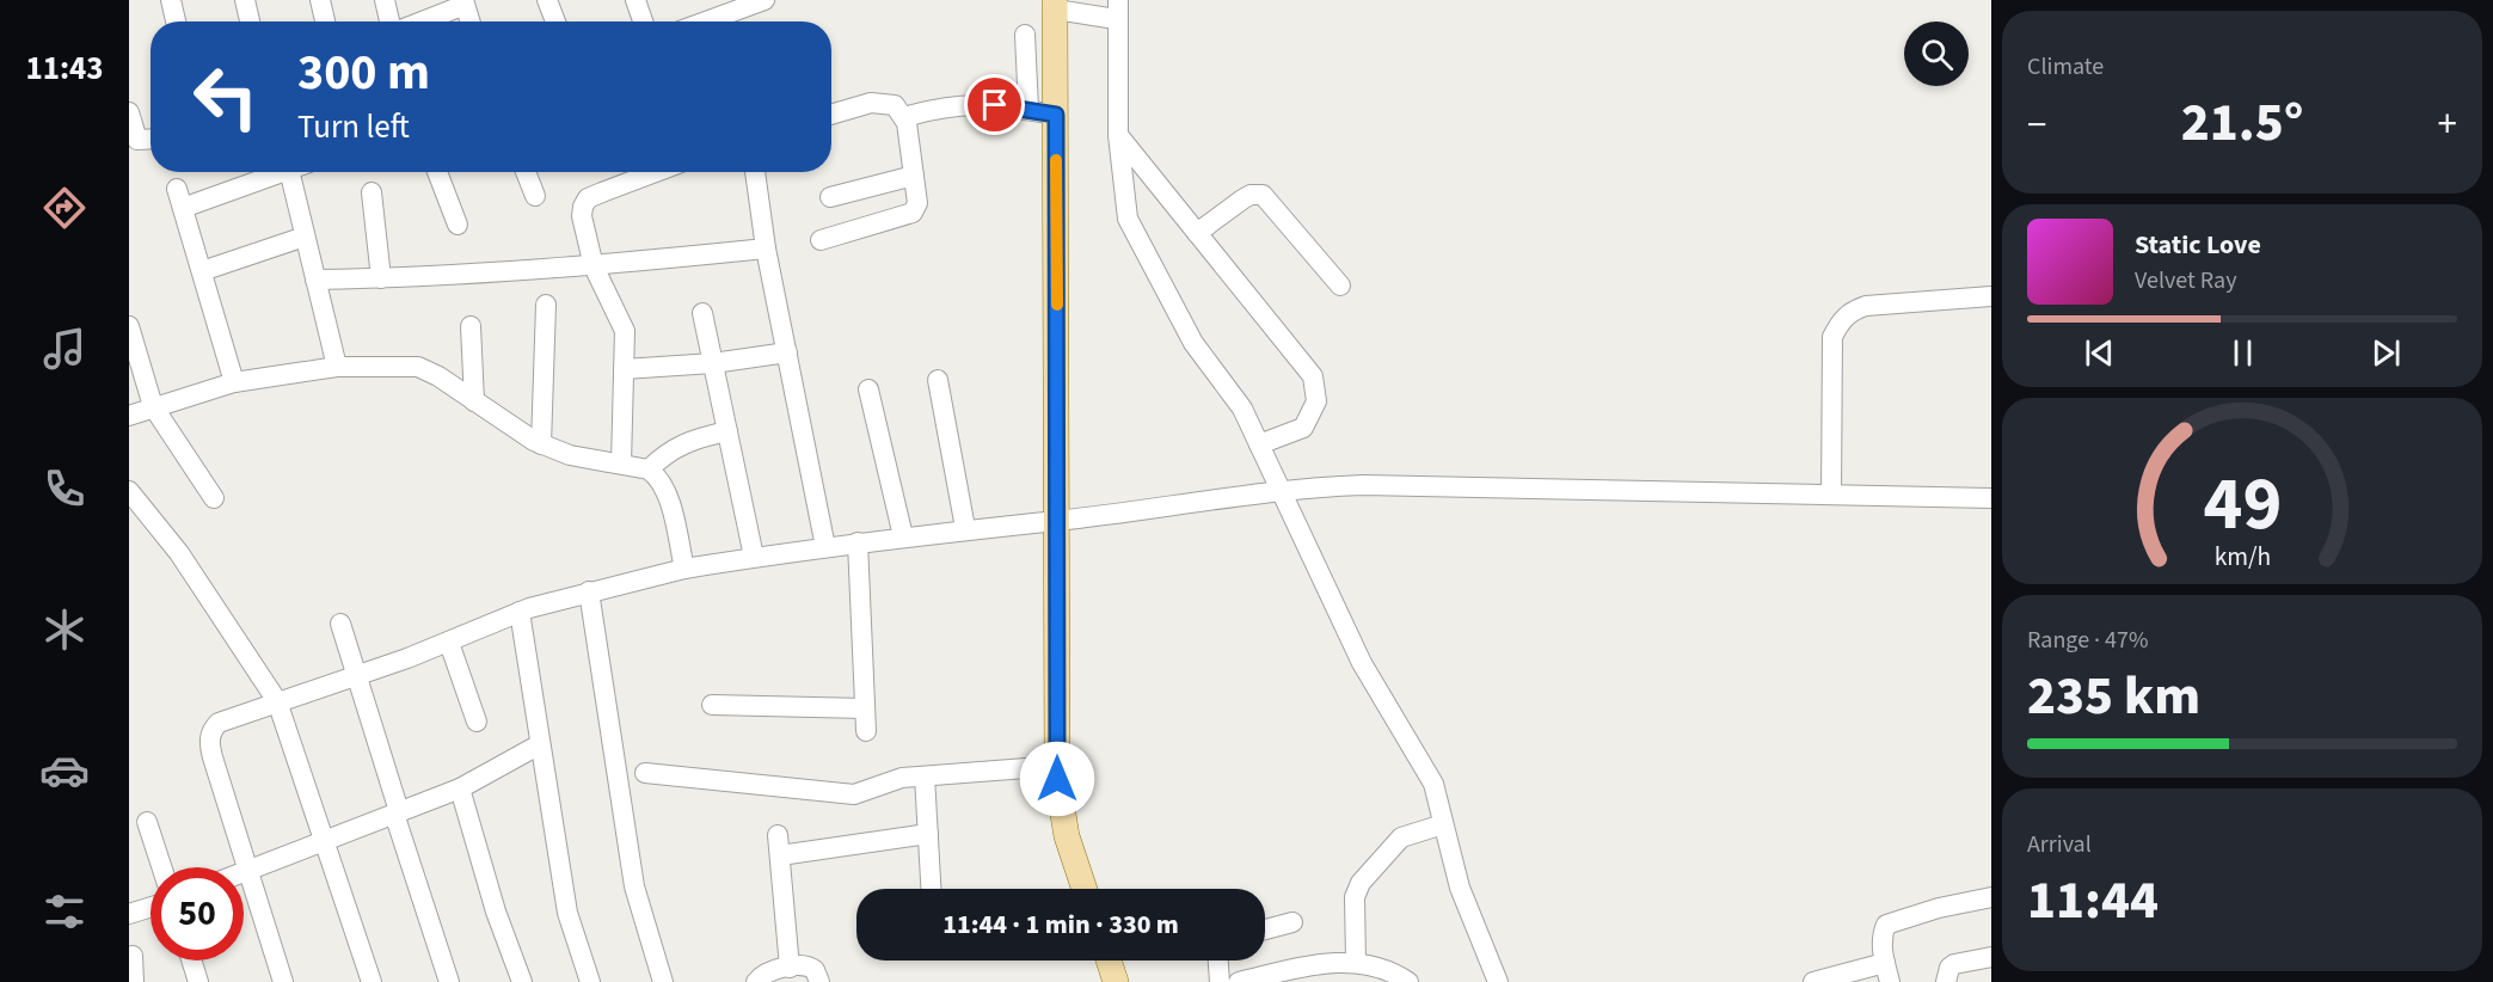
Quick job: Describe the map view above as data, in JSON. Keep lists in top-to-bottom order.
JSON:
{
  "page": {
    "tabs": "11:43",
    "tile": [
      "Climate",
      ["Range · 47%", "235 km"],
      ["Arrival", "11:44"]
    ],
    "turn": ["300 m", "Turn left"],
    "heat": ["−", "21.5°", "+"],
    "song": ["Static Love", "Velvet Ray"],
    "limit": "50",
    "trip": "11:44 · 1 min · 330 m",
    "gauge": ["49", "km/h"]
  }
}
